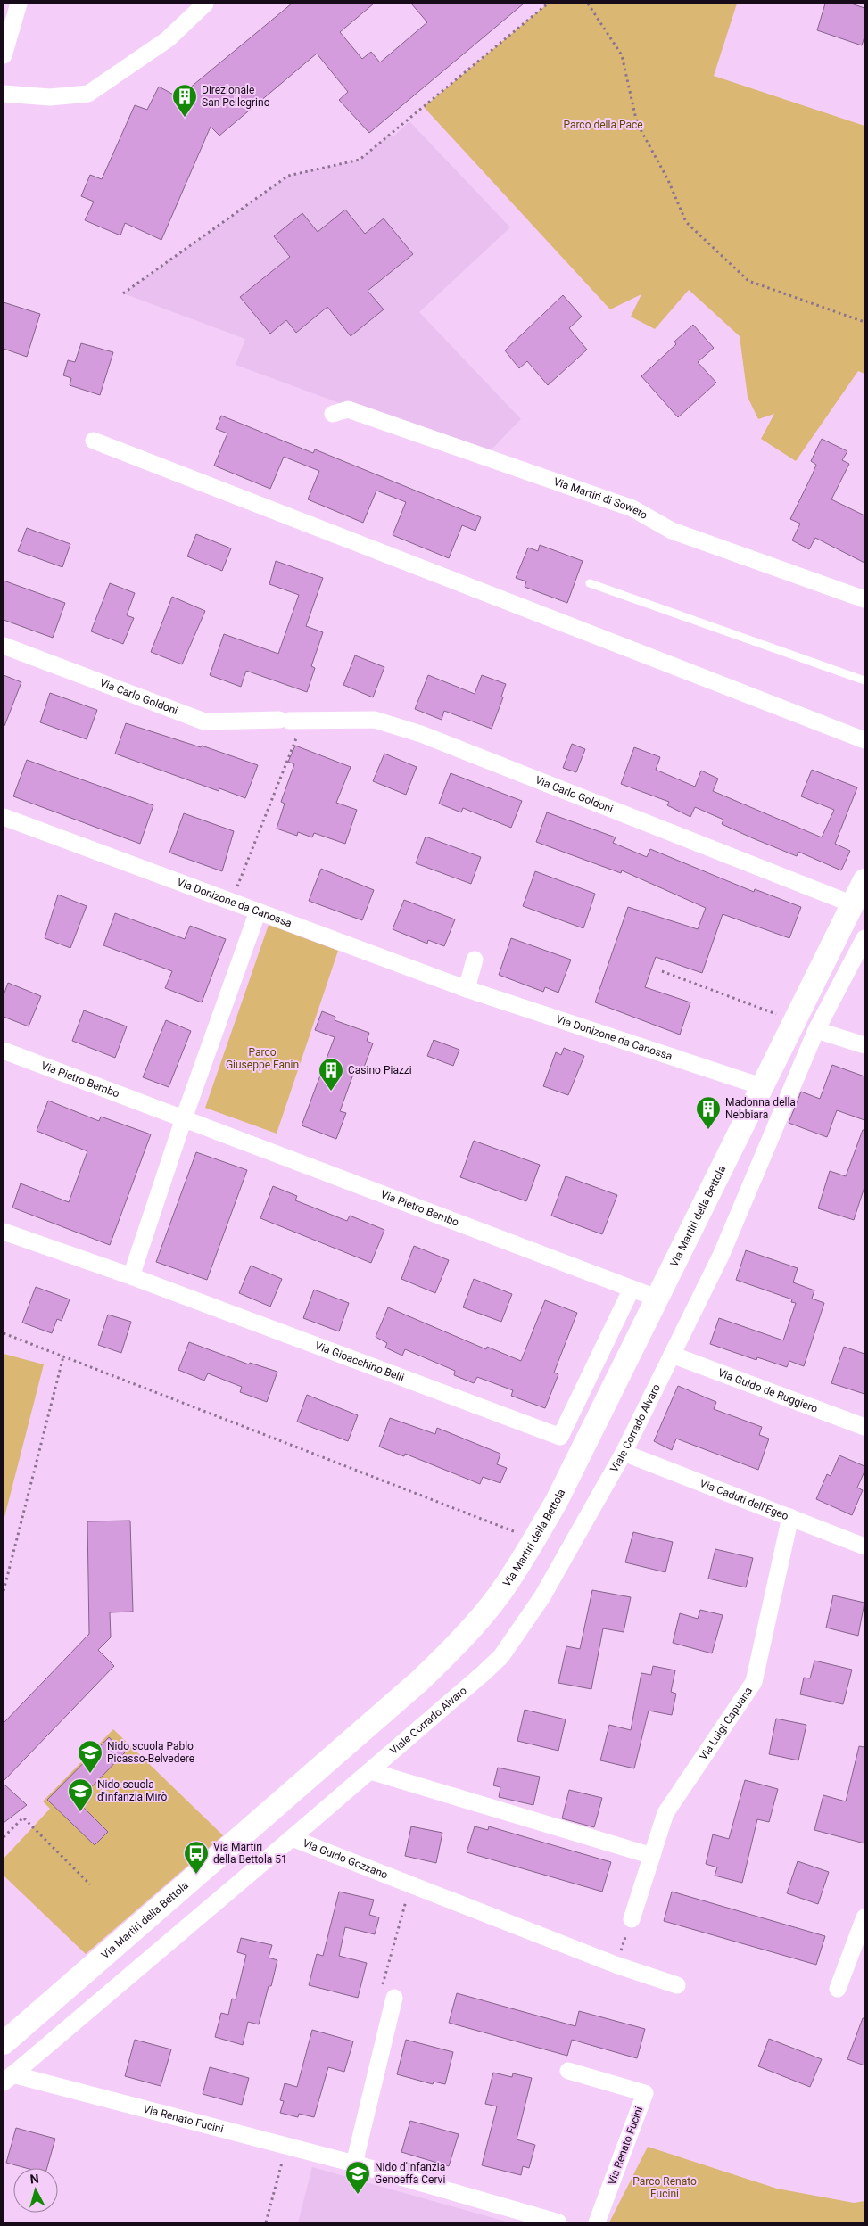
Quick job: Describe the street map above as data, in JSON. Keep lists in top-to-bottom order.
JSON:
{
  "streets": {
    "main road": ["Via Martiri della Bettola"],
    "street": [
      "Via Martiri di Soweto",
      "Via Carlo Goldoni",
      "Via Donizone da Canossa",
      "Via Pietro Bembo",
      "Via Gioacchino Belli",
      "Via Guido de Ruggiero",
      "Viale Corrado Alvaro",
      "Via Caduti dell'Egeo",
      "Via Luigi Capuana",
      "Via Guido Gozzano",
      "Via Renato Fucini"
    ]
  },
  "crossings": [
    ["Via Carlo Goldoni", "Via Martiri della Bettola"],
    ["Via Donizone da Canossa", "Via Martiri della Bettola"],
    ["Via Pietro Bembo", "Via Martiri della Bettola"],
    ["Via Pietro Bembo", "Via Gioacchino Belli"],
    ["Via Guido de Ruggiero", "Viale Corrado Alvaro"],
    ["Viale Corrado Alvaro", "Via Caduti dell'Egeo"],
    ["Viale Corrado Alvaro", "Via Guido Gozzano"],
    ["Via Caduti dell'Egeo", "Via Luigi Capuana"],
    ["Via Guido Gozzano", "Via Renato Fucini"]
  ],
  "parks": ["Parco della Pace", "Parco Giuseppe Fanin", "Parco Renato Fucini"],
  "places": {
    "building": ["Direzionale San Pellegrino", "Casino Piazzi", "Madonna della Nebbiara"],
    "school or university": ["Nido scuola Pablo Picasso-Belvedere", "Nido-scuola d'infanzia Mirò", "Nido d'infanzia Genoeffa Cervi"],
    "bus stop": ["Via Martiri della Bettola 51"]
  },
  "north": "top"
}
